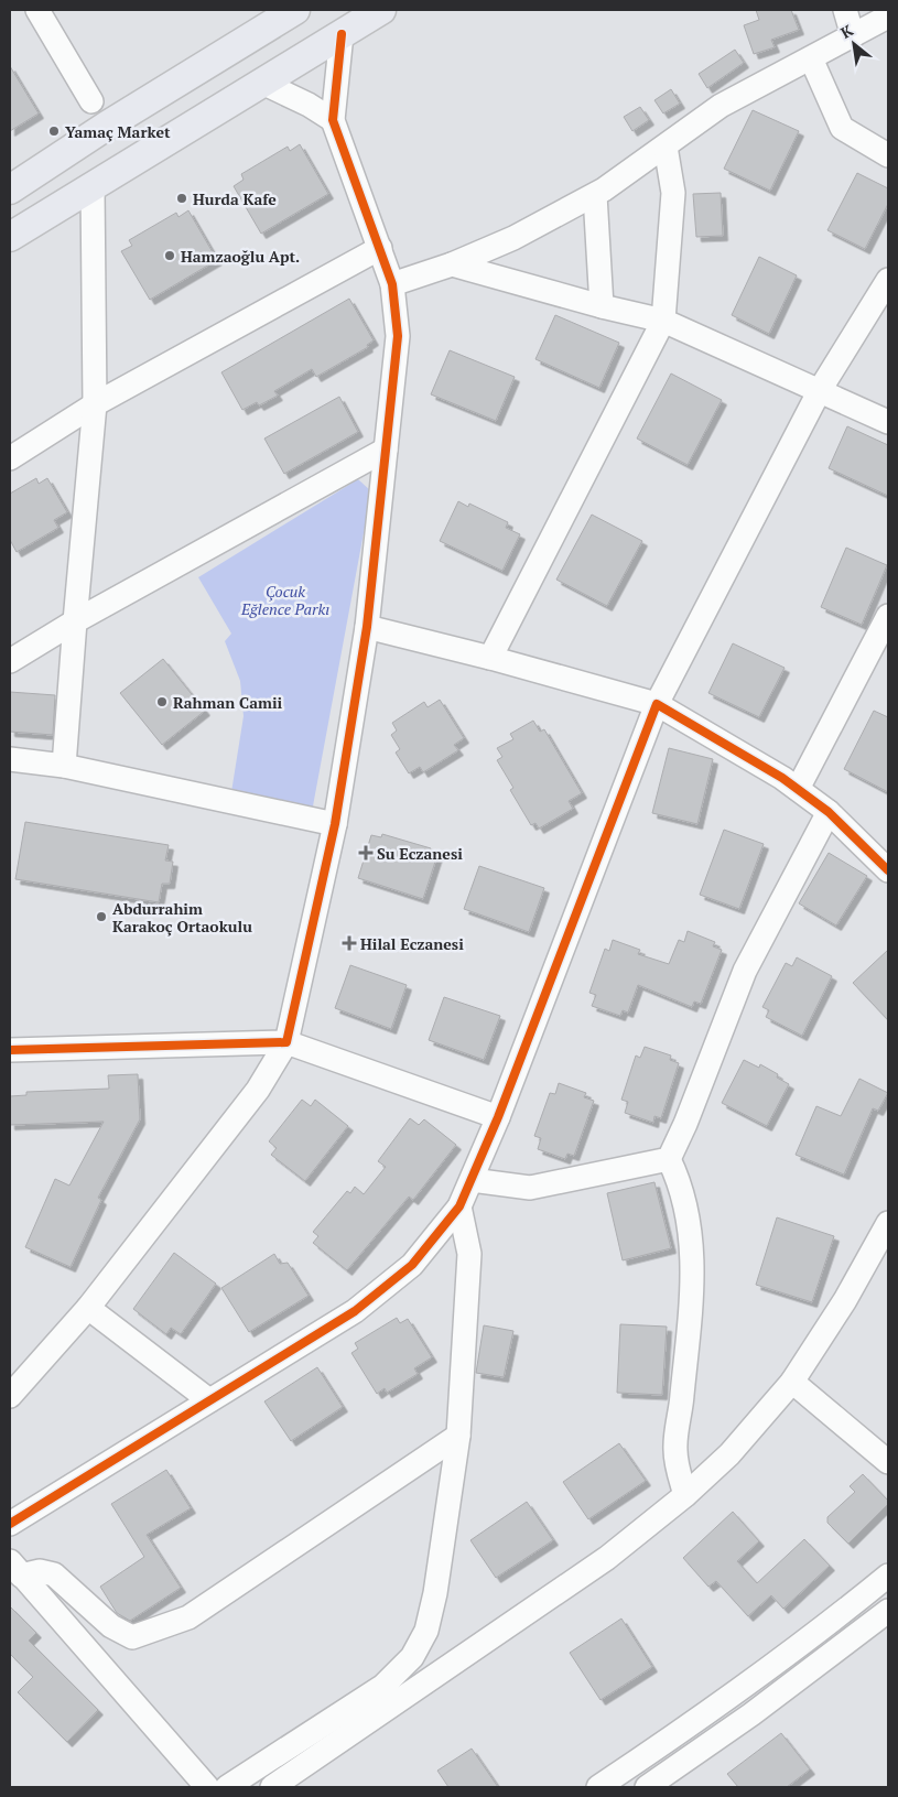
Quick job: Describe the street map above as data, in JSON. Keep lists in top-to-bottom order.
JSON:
{
  "parks": ["Çocuk Eğlence Parkı"],
  "places": {
    "other": [
      "Yamaç Market",
      "Hurda Kafe",
      "Hamzaoğlu Apt.",
      "Rahman Camii",
      "Abdurrahim Karakoç Ortaokulu"
    ],
    "health": ["Su Eczanesi", "Hilal Eczanesi"]
  },
  "north": "top left"
}
